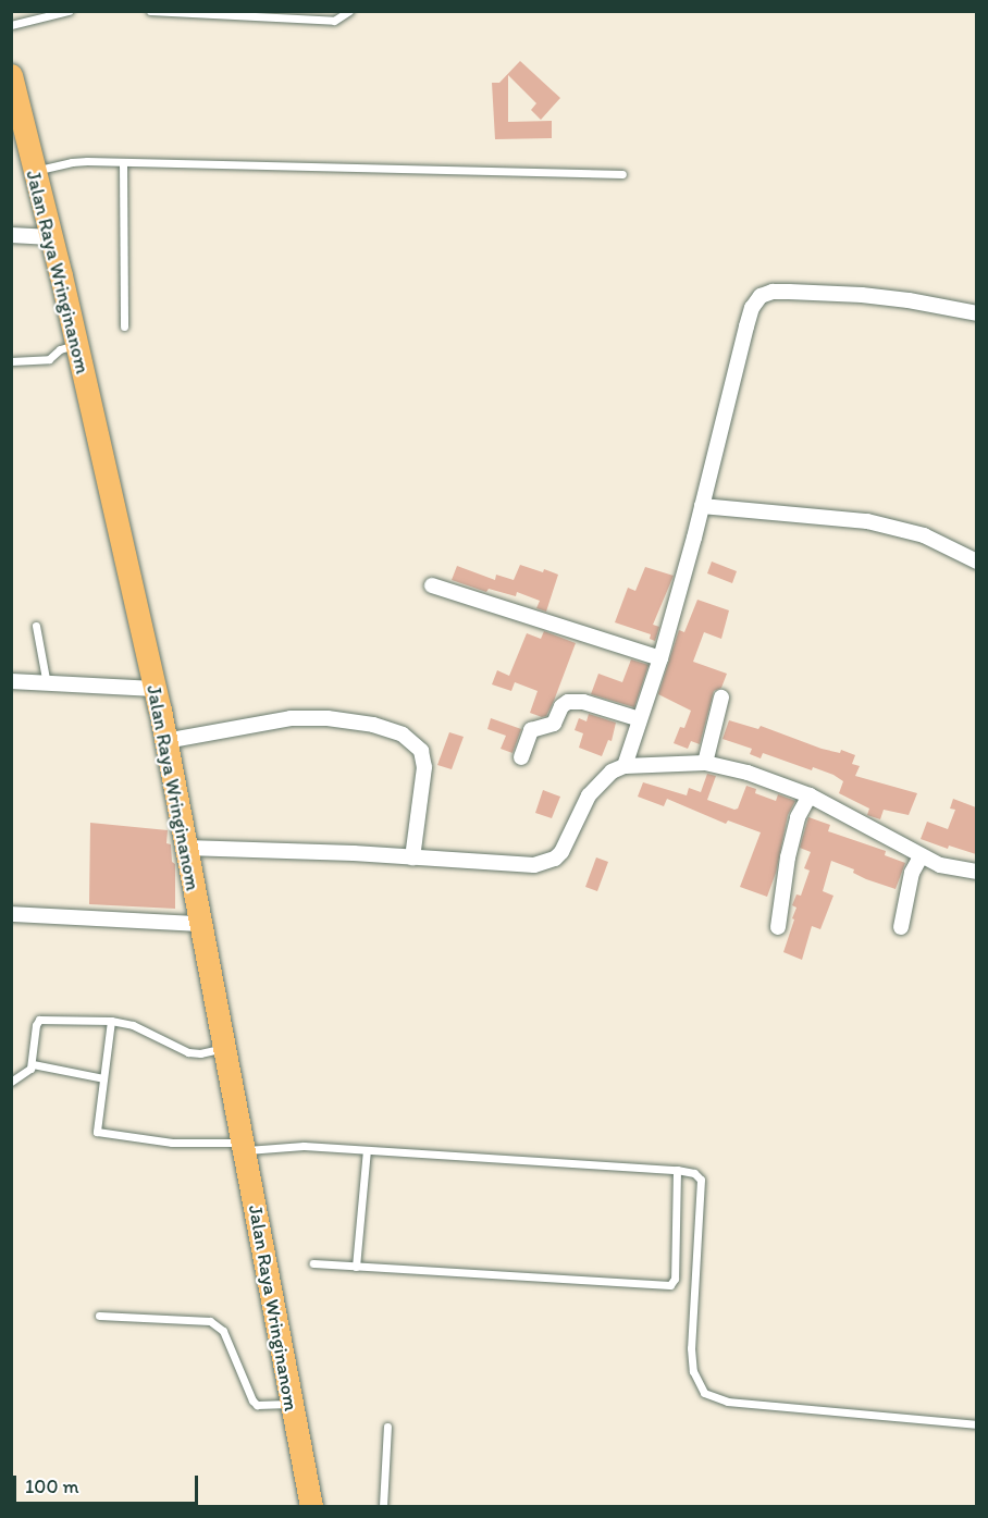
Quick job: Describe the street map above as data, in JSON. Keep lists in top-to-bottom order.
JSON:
{
  "streets": {
    "main road": ["Jalan Raya Wringinanom"]
  },
  "scale_bar": "100 m"
}
